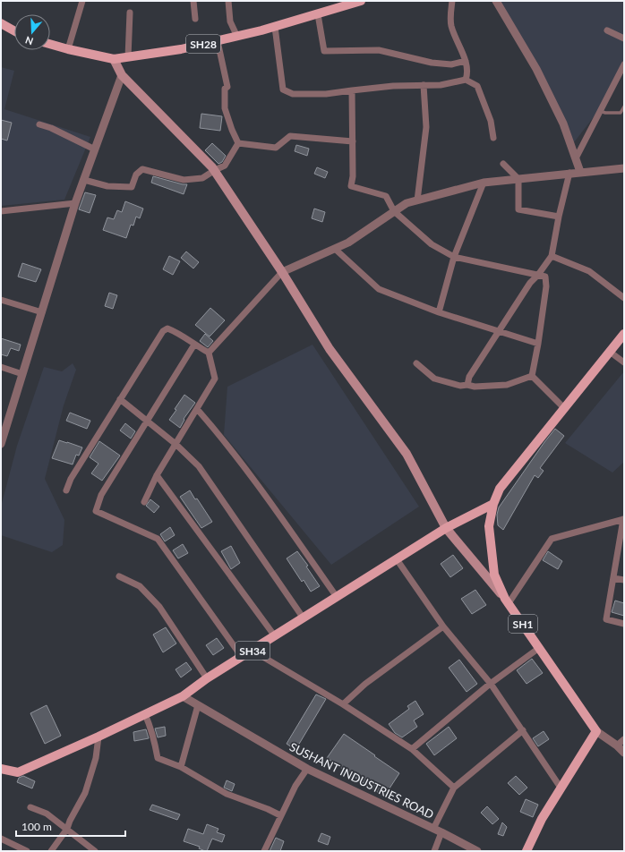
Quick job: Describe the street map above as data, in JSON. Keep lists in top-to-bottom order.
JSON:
{
  "streets": {
    "main road": ["SH28", "SH1", "SH34"],
    "street": ["SUSHANT INDUSTRIES ROAD"]
  },
  "crossings": [
    ["SH1", "SH34"],
    ["SH34", "SUSHANT INDUSTRIES ROAD"]
  ],
  "scale_bar": "100 m",
  "north": "bottom"
}
